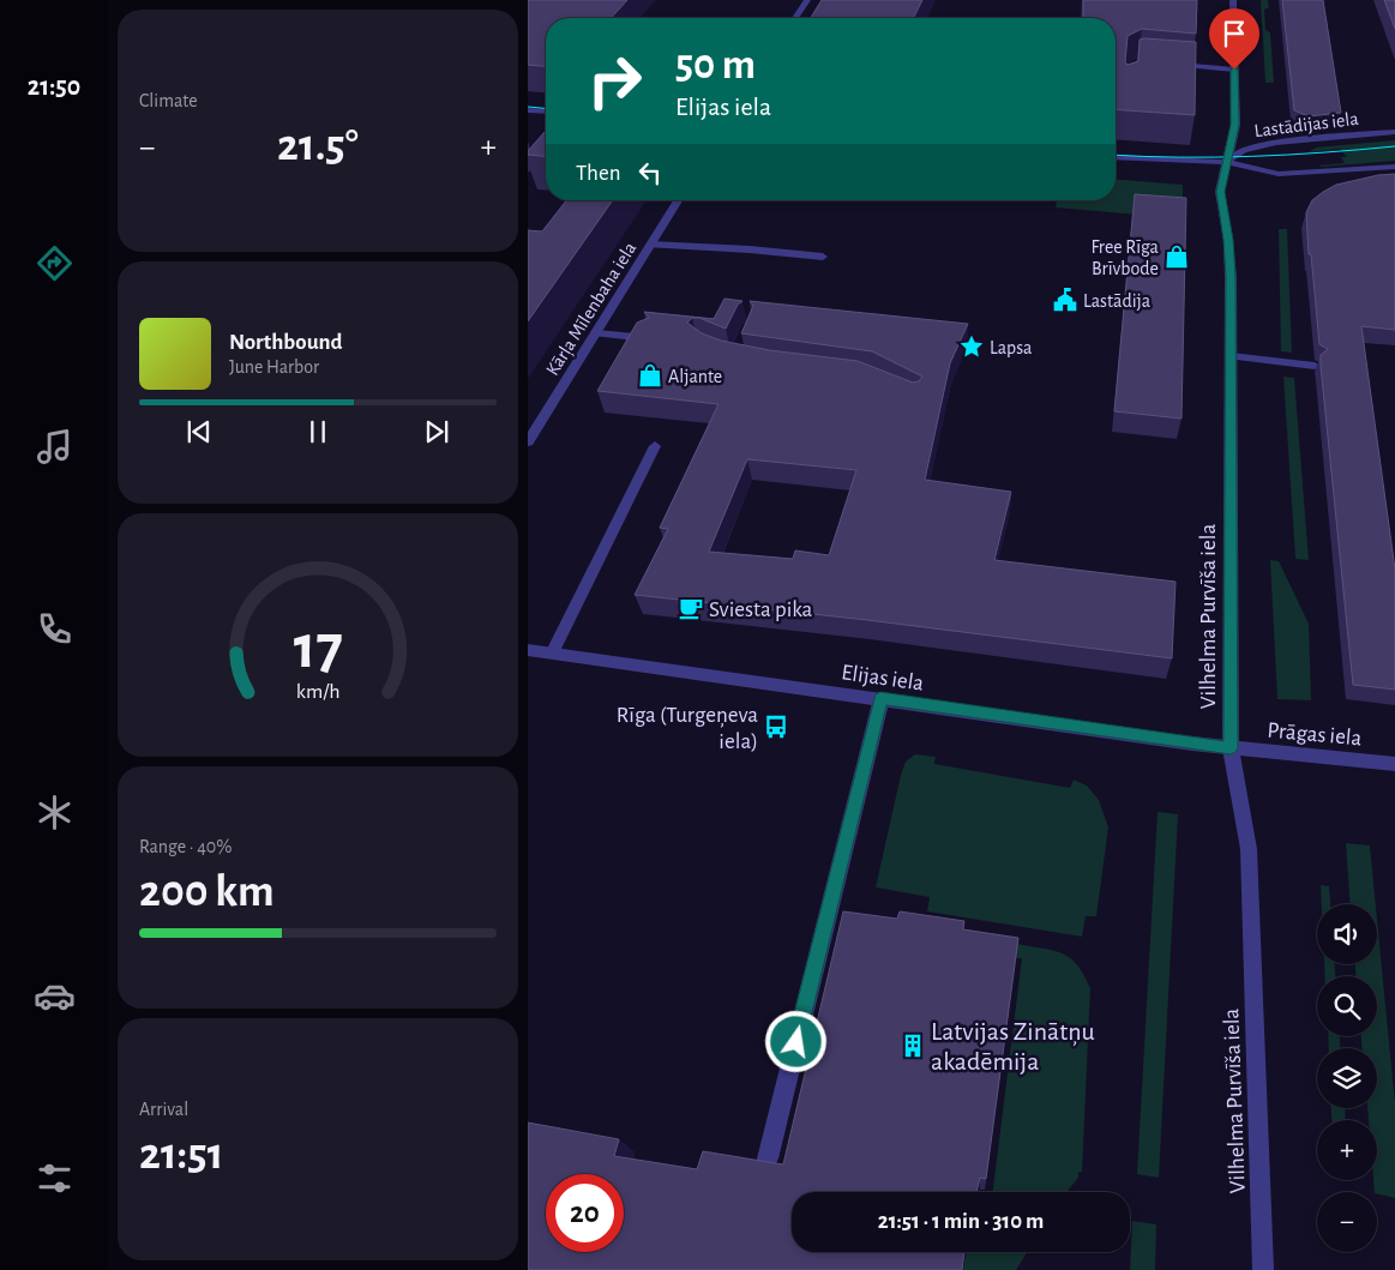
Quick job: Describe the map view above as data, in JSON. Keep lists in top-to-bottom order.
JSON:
{
  "streets": {
    "street": [
      "Lastādijas iela",
      "Kārļa Mīlenbaha iela",
      "Vilhelma Purvīša iela",
      "Elijas iela",
      "Prāgas iela"
    ]
  },
  "crossings": [
    ["Lastādijas iela", "Vilhelma Purvīša iela"],
    ["Vilhelma Purvīša iela", "Elijas iela"],
    ["Vilhelma Purvīša iela", "Prāgas iela"],
    ["Elijas iela", "Prāgas iela"]
  ],
  "places": {
    "shop": ["Free Rīga Brīvbode", "Aljante"],
    "public building": ["Lastādija"],
    "place": ["Lapsa"],
    "cafe": ["Sviesta pika"],
    "bus stop": ["Rīga (Turgeņeva iela)"],
    "building": ["Latvijas Zinātņu akadēmija"]
  },
  "page": {
    "tabs": "21:50",
    "tile": [
      "Climate",
      ["Range · 40%", "200 km"],
      ["Arrival", "21:51"]
    ],
    "turn": ["50 m", "Elijas iela"],
    "heat": ["−", "21.5°", "+"],
    "then": "Then",
    "song": ["Northbound", "June Harbor"],
    "map_buttons": ["+", "−"],
    "limit": "20",
    "trip": "21:51 · 1 min · 310 m",
    "gauge": ["17", "km/h"]
  }
}
